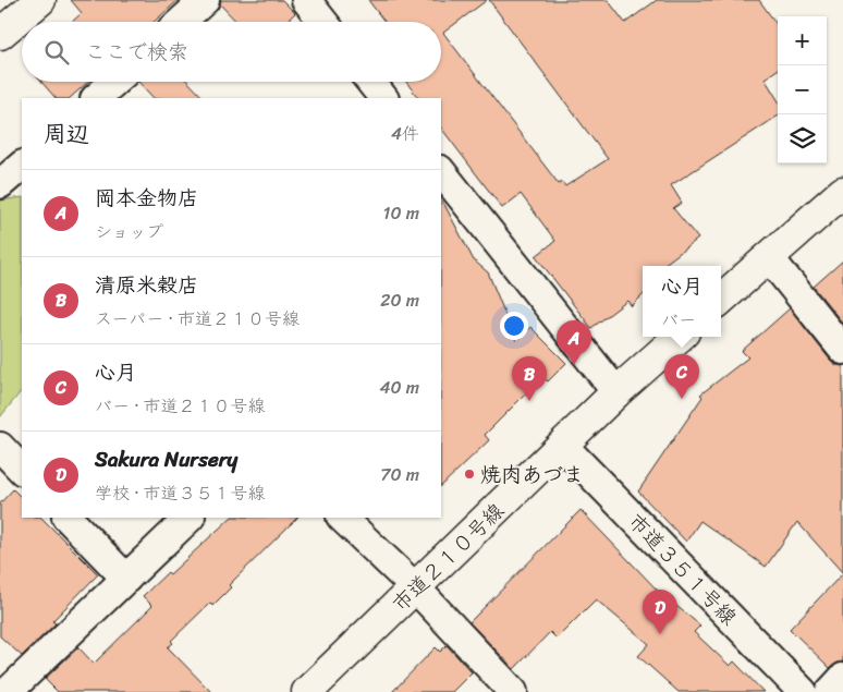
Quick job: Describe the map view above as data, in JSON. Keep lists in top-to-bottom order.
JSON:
{
  "streets": {
    "street": ["市道２１０号線", "市道３５１号線"]
  },
  "crossings": [
    ["市道２１０号線", "市道３５１号線"]
  ],
  "places": ["焼肉あづま"],
  "page": {
    "map_buttons": ["+", "−"],
    "search": "ここで検索",
    "heading": ["周辺", "4件"],
    "list": [
      {
        "mark": "A",
        "name": "岡本金物店",
        "note": "ショップ",
        "value": "10 m"
      },
      {
        "mark": "B",
        "name": "清原米穀店",
        "note": "スーパー · 市道２１０号線",
        "value": "20 m"
      },
      {
        "mark": "C",
        "name": "心月",
        "note": "バー · 市道２１０号線",
        "value": "40 m"
      },
      {
        "mark": "D",
        "name": "Sakura Nursery",
        "note": "学校 · 市道３５１号線",
        "value": "70 m"
      }
    ],
    "popup": ["心月", "バー"],
    "pins": [
      "A",
      "C",
      "B",
      "D"
    ]
  }
}
